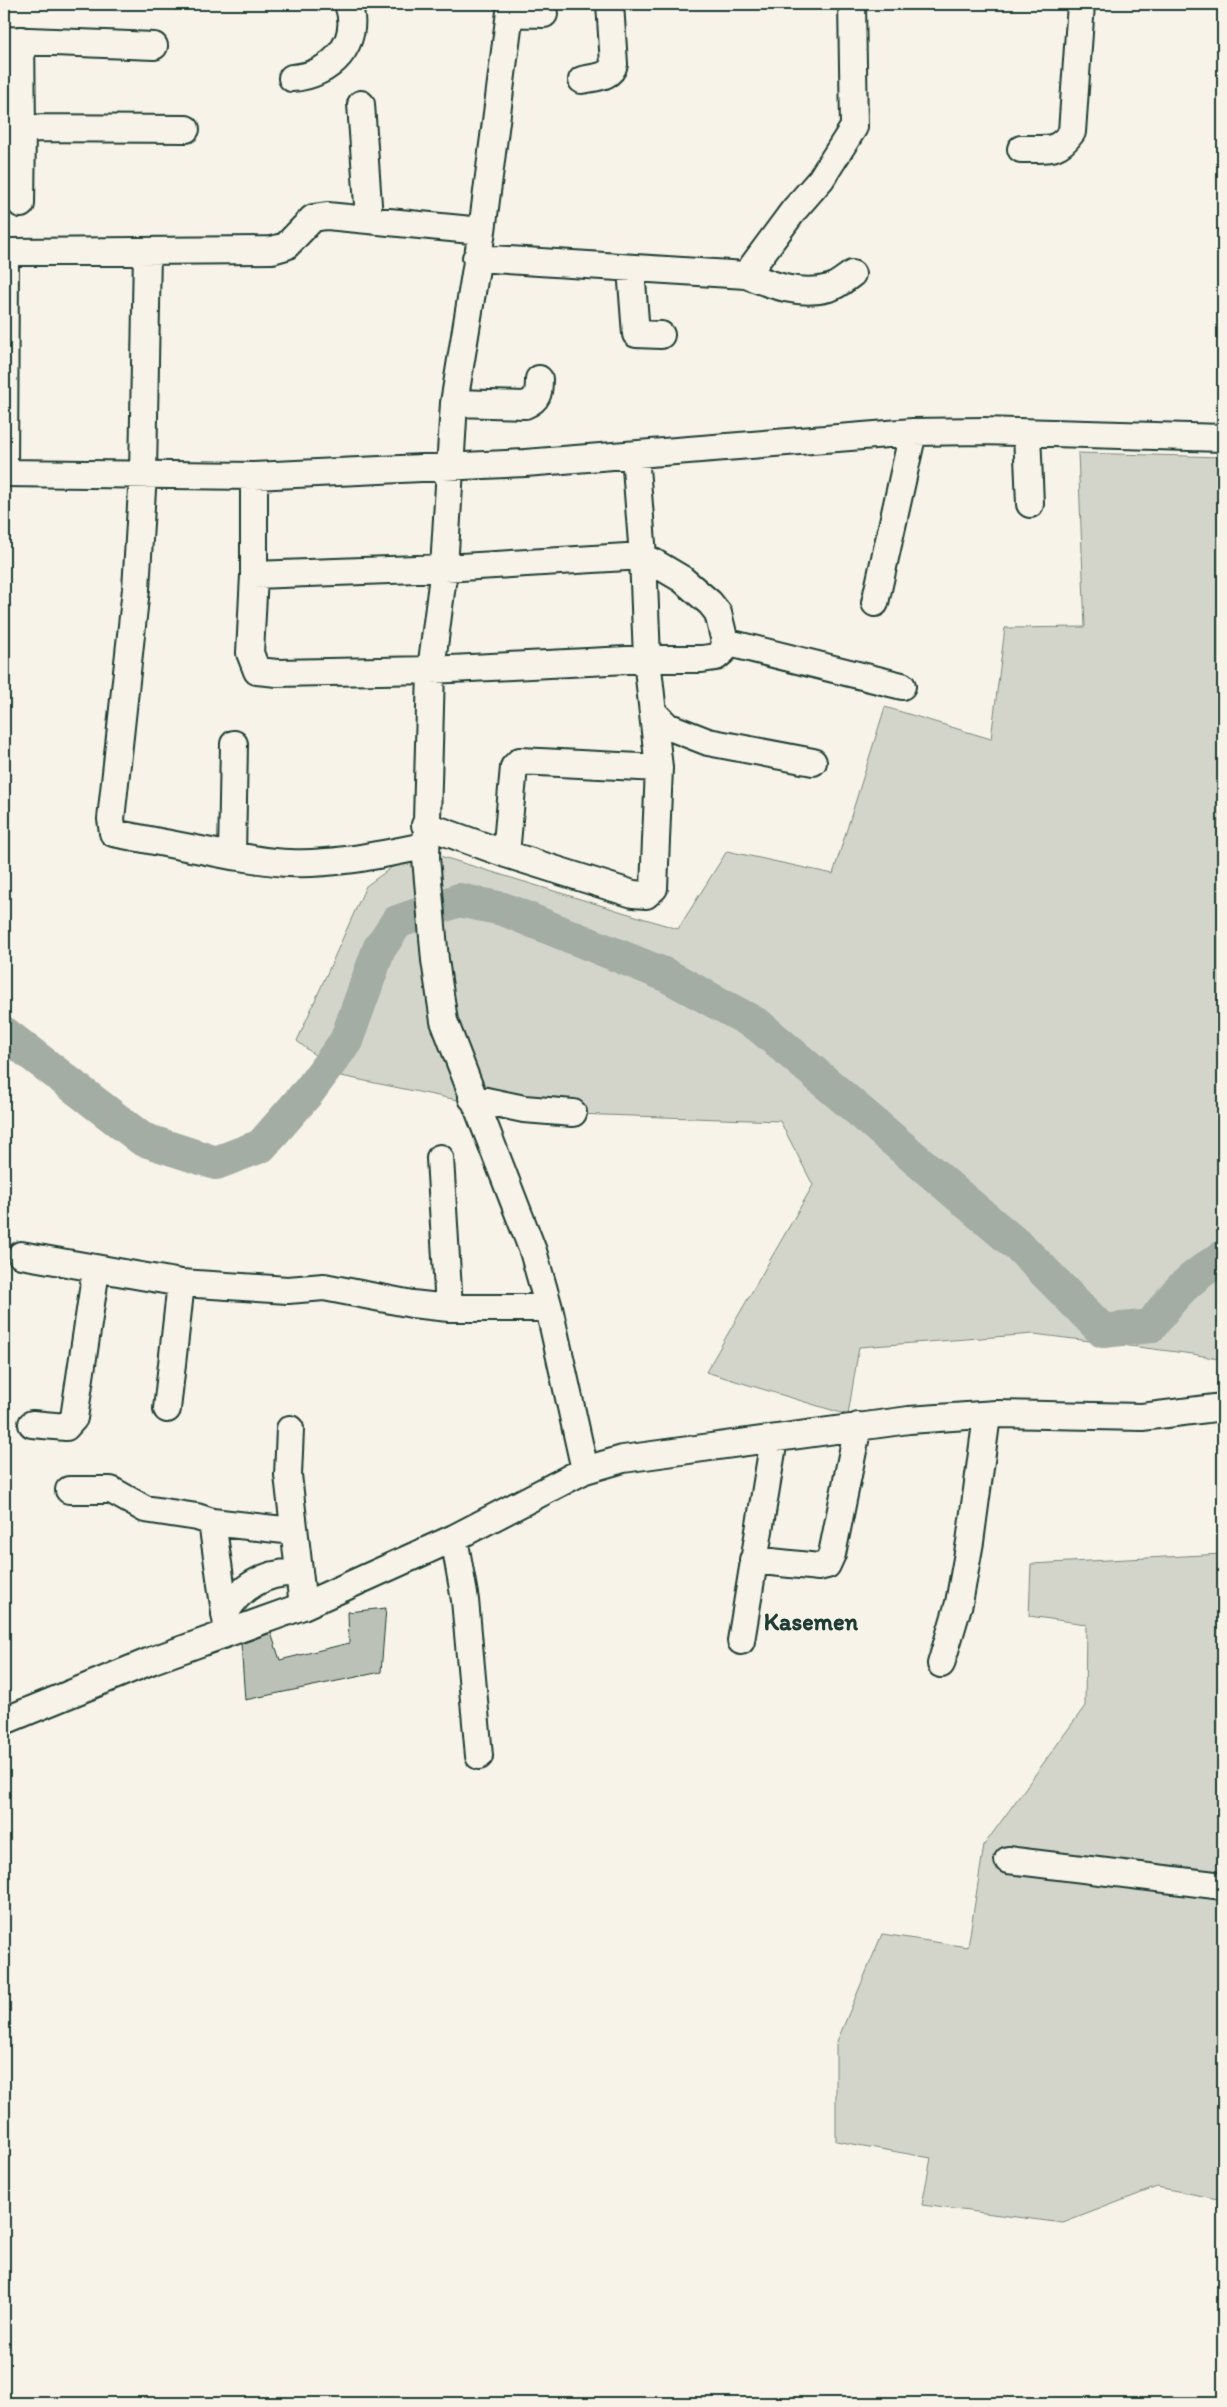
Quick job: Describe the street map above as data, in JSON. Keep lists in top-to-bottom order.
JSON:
{
  "districts": ["Kasemen"]
}
